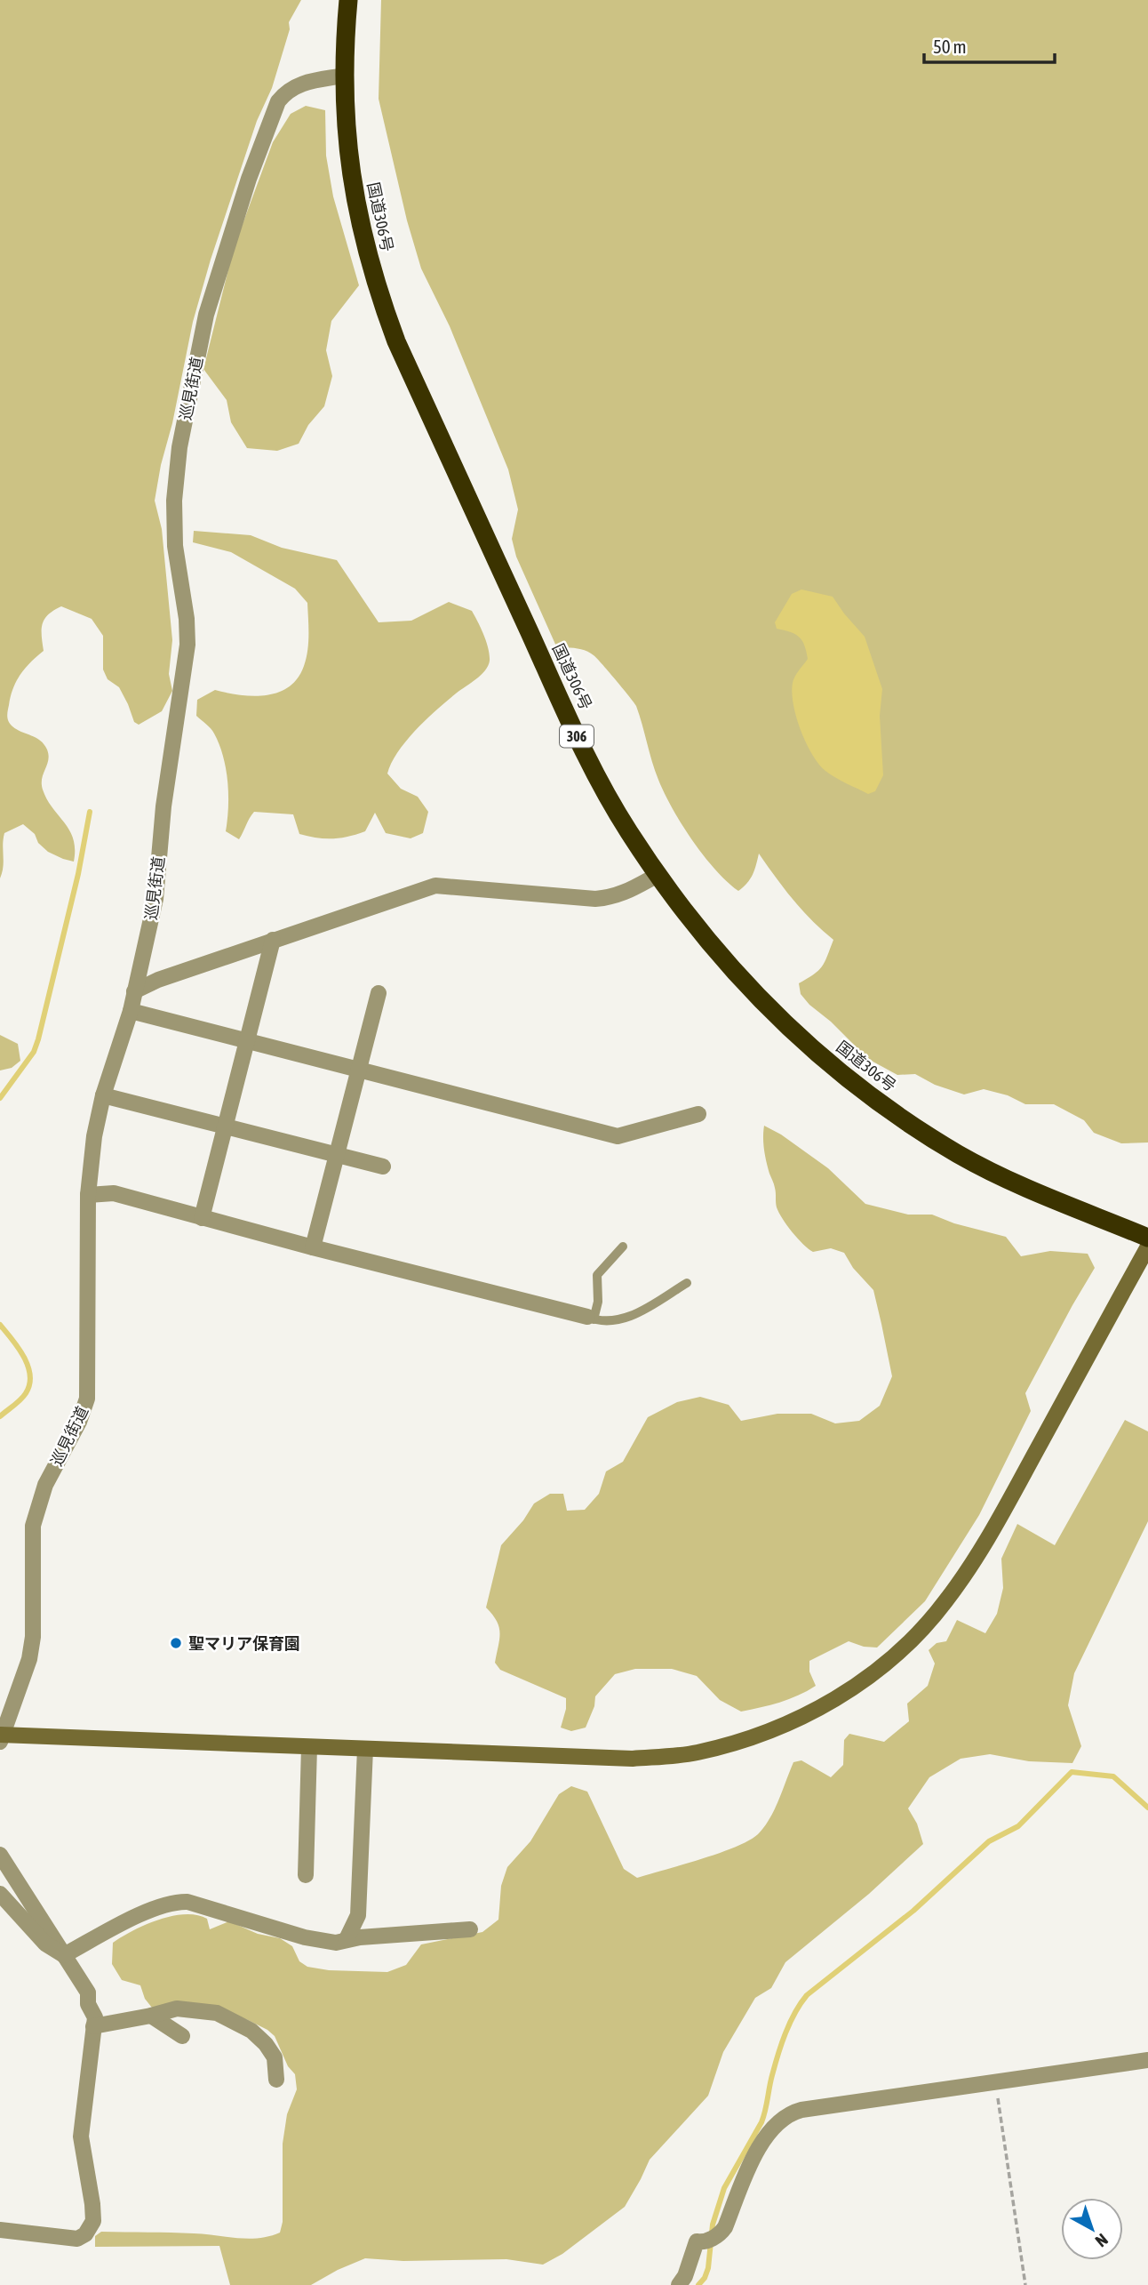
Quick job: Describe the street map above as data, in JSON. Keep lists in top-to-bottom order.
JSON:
{
  "streets": {
    "highway": ["国道306号", "306"],
    "street": ["巡見街道"]
  },
  "crossings": [
    ["国道306号", "巡見街道"]
  ],
  "places": ["聖マリア保育園"],
  "scale_bar": "50 m",
  "north": "bottom right"
}
